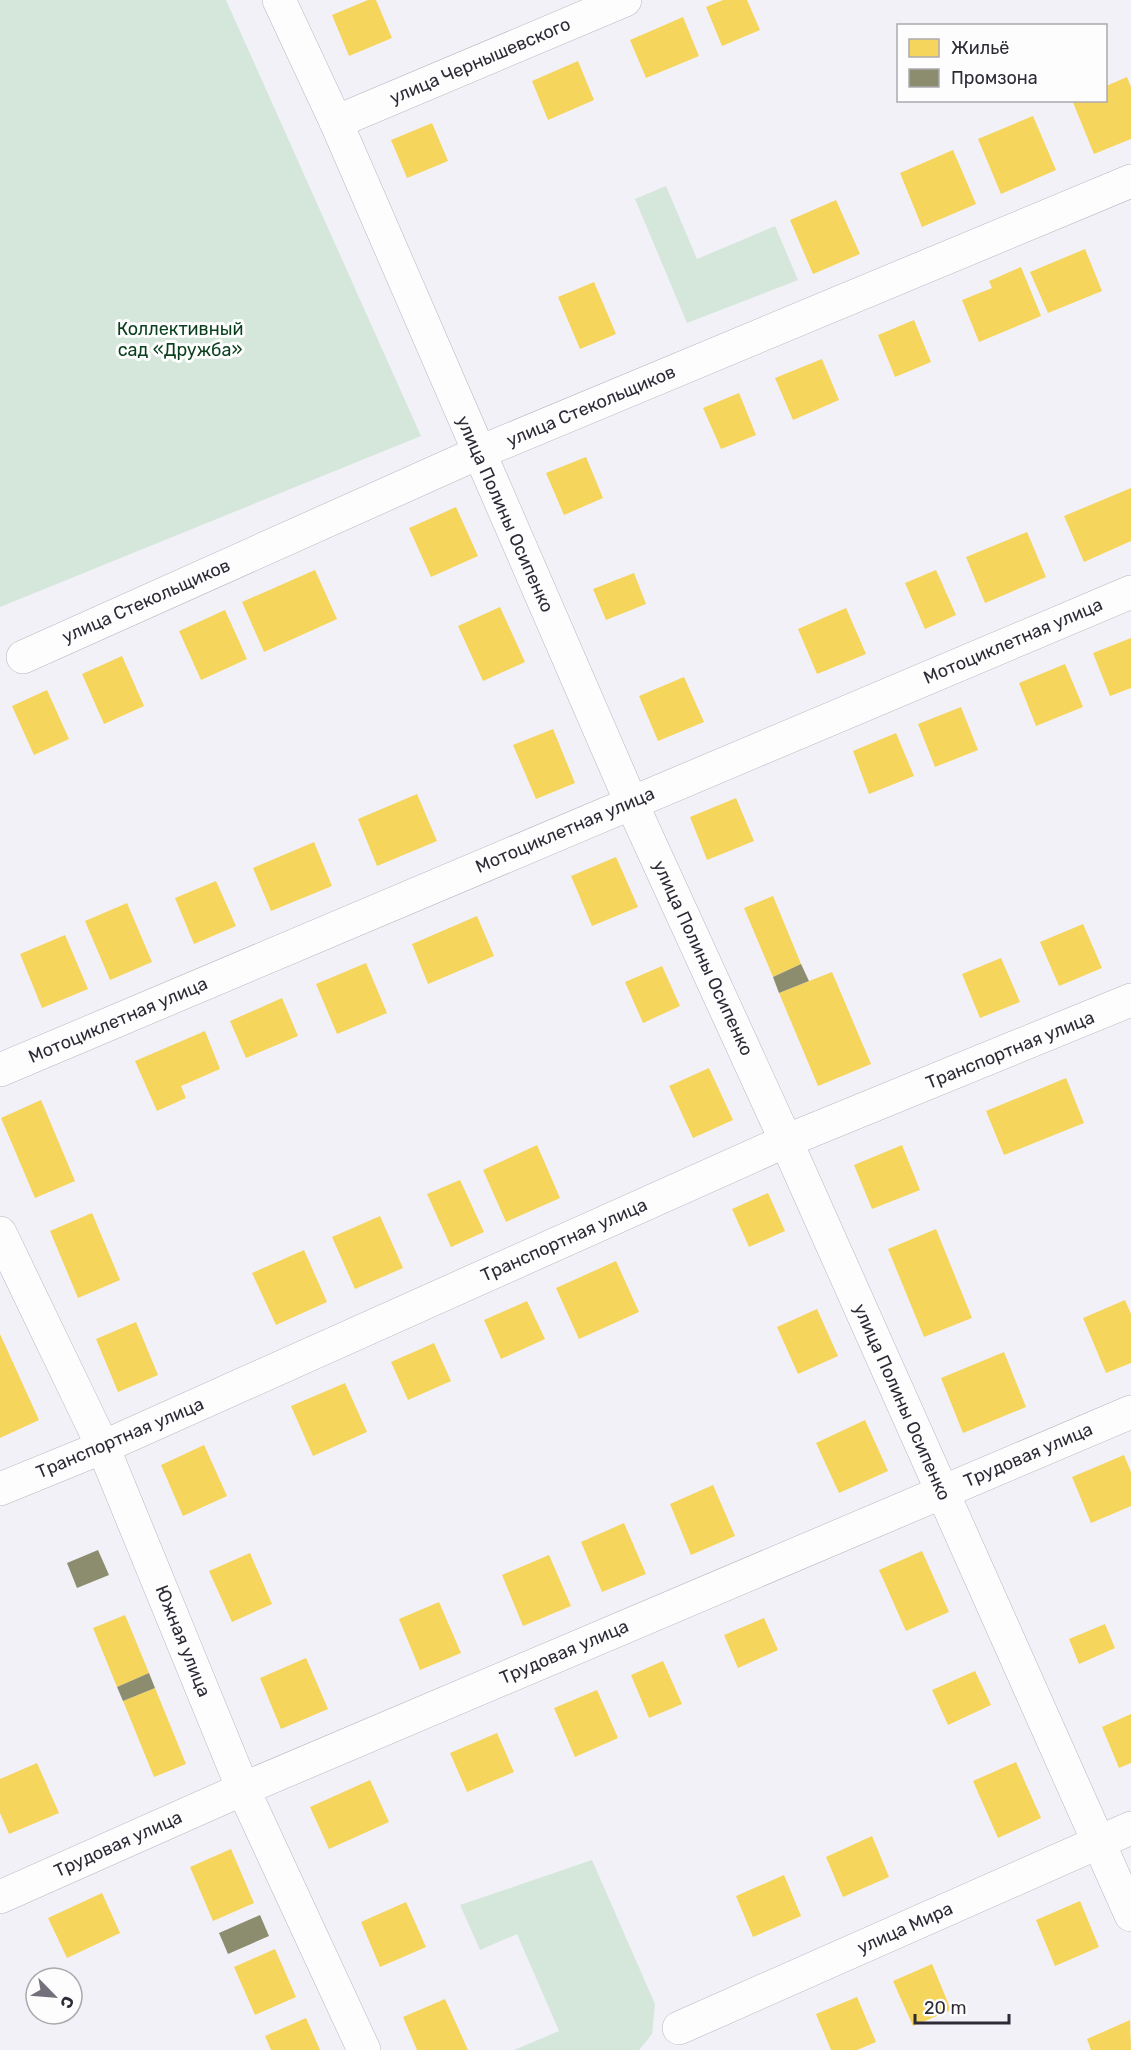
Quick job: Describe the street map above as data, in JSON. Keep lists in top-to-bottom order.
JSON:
{
  "streets": {
    "street": [
      "улица Чернышевского",
      "улица Стекольщиков",
      "улица Полины Осипенко",
      "Мотоциклетная улица",
      "Транспортная улица",
      "Трудовая улица",
      "Южная улица",
      "улица Мира"
    ]
  },
  "crossings": [
    ["улица Чернышевского", "улица Полины Осипенко"],
    ["улица Стекольщиков", "улица Полины Осипенко"],
    ["улица Полины Осипенко", "Мотоциклетная улица"],
    ["улица Полины Осипенко", "Транспортная улица"],
    ["улица Полины Осипенко", "Трудовая улица"],
    ["улица Полины Осипенко", "улица Мира"],
    ["Транспортная улица", "Южная улица"],
    ["Трудовая улица", "Южная улица"]
  ],
  "parks": ["Коллективный сад «Дружба»"],
  "legend": ["Жильё", "Промзона"],
  "scale_bar": "20 m",
  "north": "bottom right"
}
